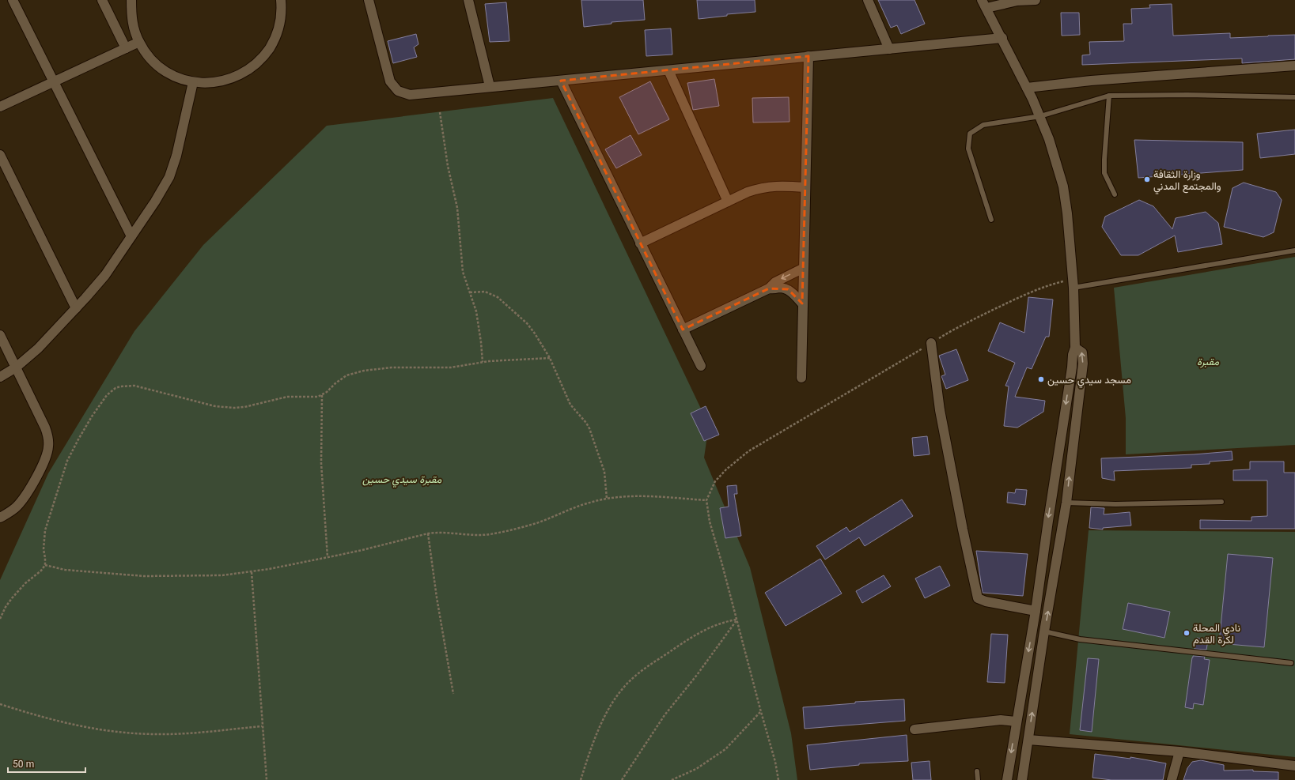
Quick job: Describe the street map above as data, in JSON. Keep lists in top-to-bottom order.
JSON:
{
  "parks": ["مقبرة", "مقبرة سيدي حسين"],
  "places": ["وزارة الثقافة والمجتمع المدني", "مسجد سيدي حسين", "نادي المحلة لكرة القدم"],
  "scale_bar": "50 m"
}
